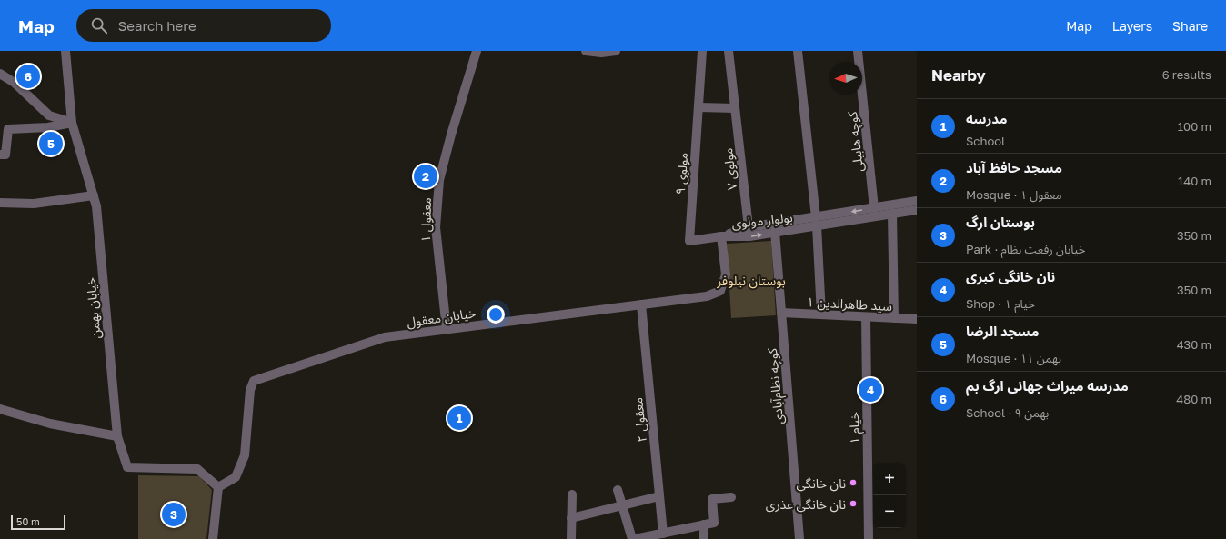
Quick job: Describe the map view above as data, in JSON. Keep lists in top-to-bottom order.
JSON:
{
  "streets": {
    "street": [
      "کوچه هابیلی",
      "مولوی ۷",
      "مولوی ۹",
      "معقول ۱",
      "بولوار مولوی",
      "سید طاهرالدین ۱",
      "خیابان بهمن",
      "خیابان معقول",
      "کوچه نظام‌آبادی",
      "معقول ۲",
      "خیام ۱"
    ]
  },
  "crossings": [
    ["کوچه هابیلی", "بولوار مولوی"],
    ["مولوی ۷", "بولوار مولوی"],
    ["مولوی ۹", "بولوار مولوی"],
    ["مولوی ۹", "خیابان معقول"],
    ["معقول ۱", "خیابان معقول"],
    ["بولوار مولوی", "خیابان معقول"],
    ["بولوار مولوی", "کوچه نظام‌آبادی"],
    ["سید طاهرالدین ۱", "کوچه نظام‌آبادی"],
    ["سید طاهرالدین ۱", "خیام ۱"],
    ["خیابان بهمن", "خیابان معقول"],
    ["خیابان معقول", "معقول ۲"]
  ],
  "parks": ["بوستان نیلوفر"],
  "places": ["نان خانگی", "نان خانگی عذری"],
  "scale_bar": "50 m",
  "north": "left",
  "page": {
    "header": "Map",
    "search": "Search here",
    "nav": ["Map", "Layers", "Share"],
    "heading": ["Nearby", "6 results"],
    "pins": [
      "6",
      "5",
      "2",
      "4",
      "1",
      "3"
    ],
    "list": [
      {
        "mark": "1",
        "name": "مدرسه",
        "note": "School",
        "value": "100 m"
      },
      {
        "mark": "2",
        "name": "مسجد حافظ آباد",
        "note": "Mosque · معقول ۱",
        "value": "140 m"
      },
      {
        "mark": "3",
        "name": "بوستان ارگ",
        "note": "Park · خیابان رفعت نظام",
        "value": "350 m"
      },
      {
        "mark": "4",
        "name": "نان خانگی کبری",
        "note": "Shop · خیام ۱",
        "value": "350 m"
      },
      {
        "mark": "5",
        "name": "مسجد الرضا",
        "note": "Mosque · بهمن ۱۱",
        "value": "430 m"
      },
      {
        "mark": "6",
        "name": "مدرسه میراث جهانی ارگ بم",
        "note": "School · بهمن ۹",
        "value": "480 m"
      }
    ],
    "map_buttons": ["+", "−"],
    "scale": "50 m"
  }
}
